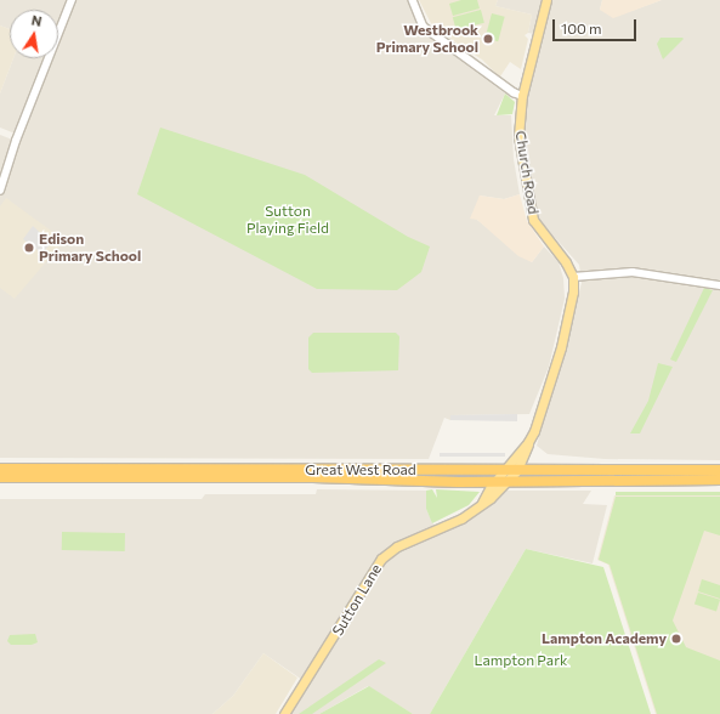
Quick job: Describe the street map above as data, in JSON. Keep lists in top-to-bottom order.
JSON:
{
  "streets": {
    "highway": ["Great West Road"],
    "main road": ["Church Road", "Sutton Lane"]
  },
  "crossings": [
    ["Great West Road", "Sutton Lane"]
  ],
  "parks": ["Sutton Playing Field", "Lampton Park"],
  "places": ["Westbrook Primary School", "Edison Primary School", "Lampton Academy"],
  "scale_bar": "100 m",
  "north": "top"
}
